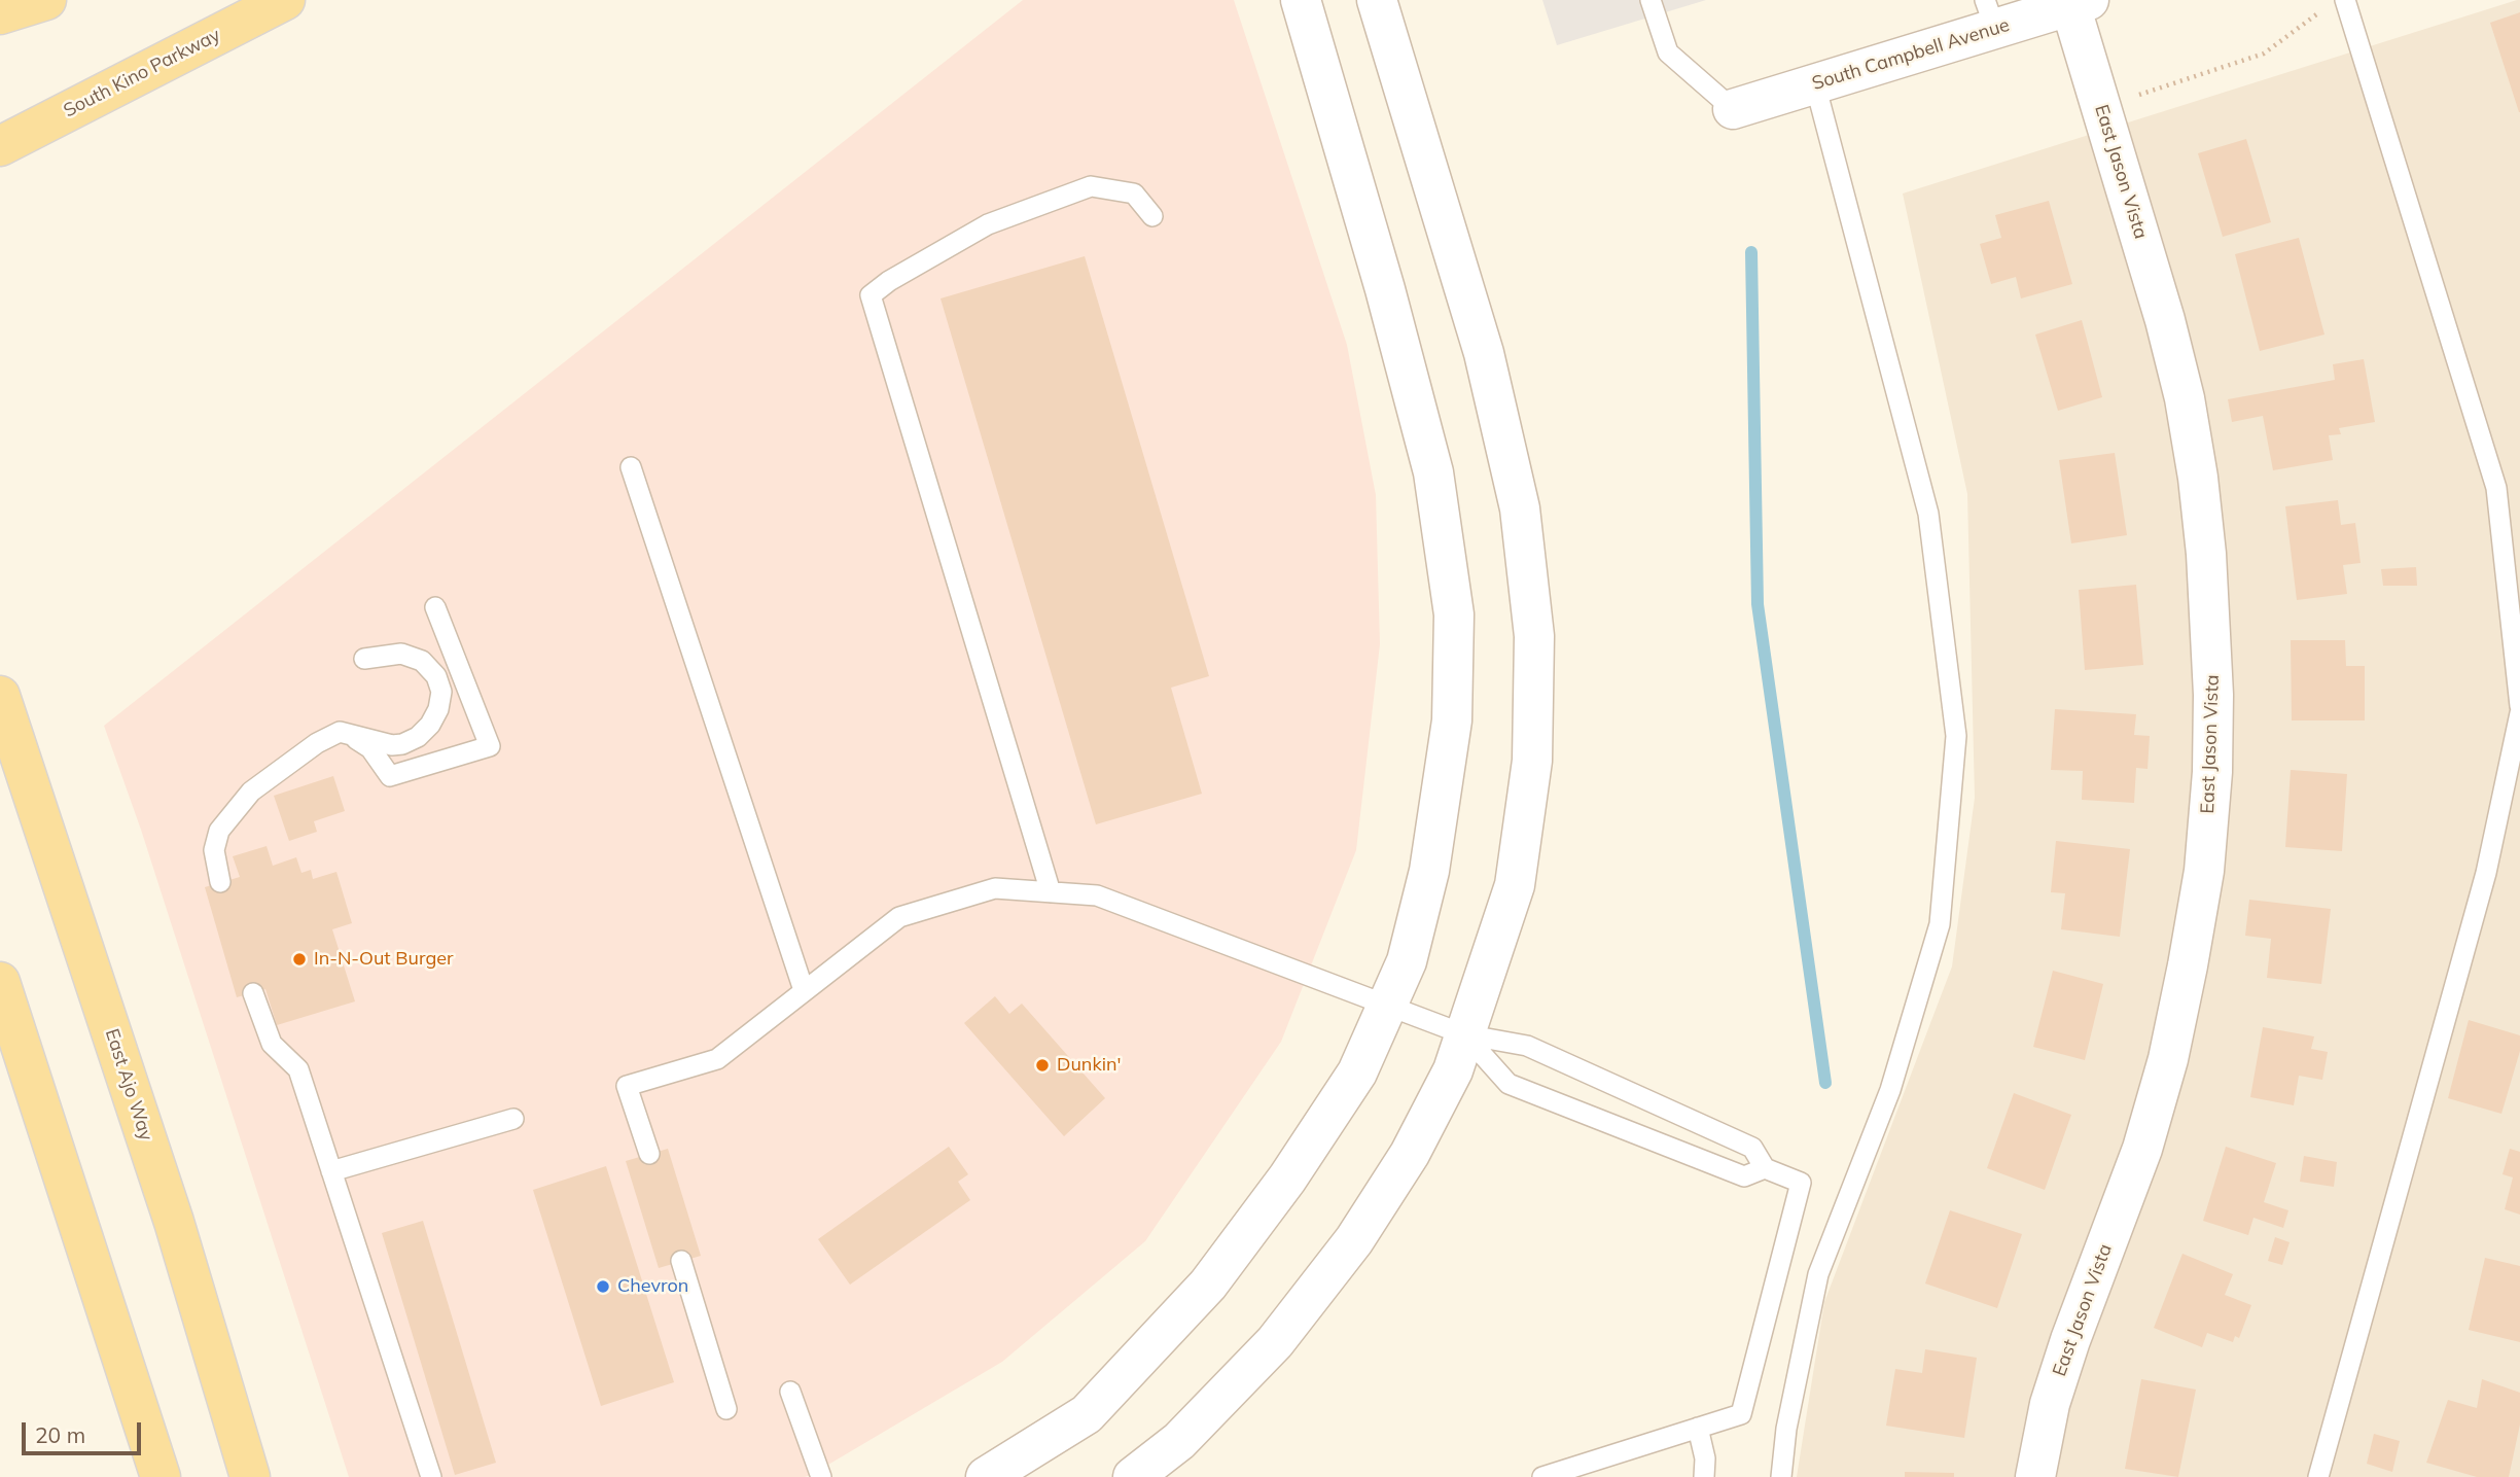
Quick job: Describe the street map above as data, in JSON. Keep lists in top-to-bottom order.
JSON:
{
  "streets": {
    "main road": ["South Kino Parkway", "East Ajo Way"],
    "street": ["South Campbell Avenue", "East Jason Vista"]
  },
  "crossings": [
    ["South Campbell Avenue", "East Jason Vista"]
  ],
  "places": ["In-N-Out Burger", "Dunkin'", "Chevron"],
  "scale_bar": "20 m"
}
